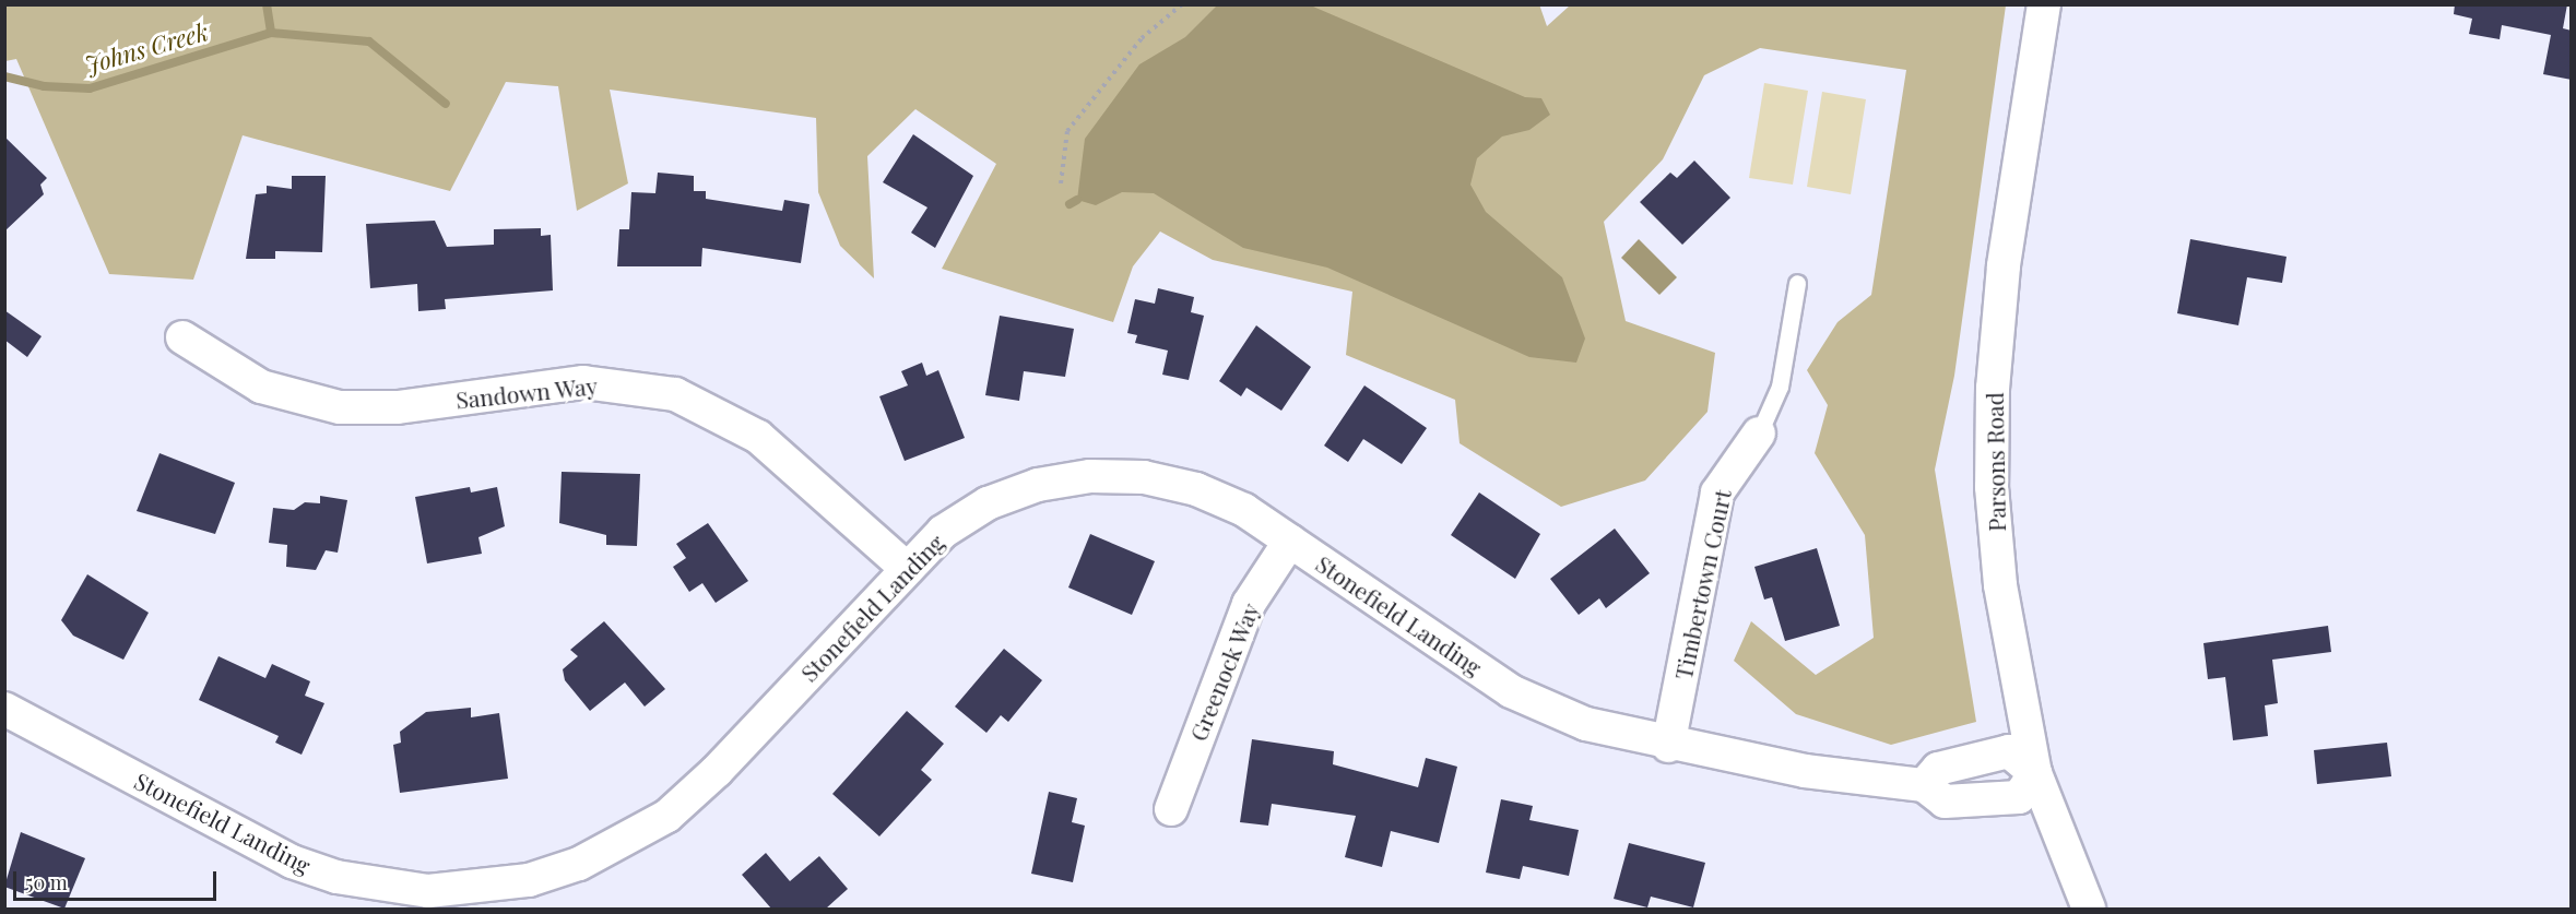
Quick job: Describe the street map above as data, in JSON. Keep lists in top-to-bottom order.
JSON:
{
  "streets": {
    "street": [
      "Sandown Way",
      "Parsons Road",
      "Timbertown Court",
      "Stonefield Landing",
      "Greenock Way"
    ]
  },
  "crossings": [
    ["Sandown Way", "Stonefield Landing"],
    ["Parsons Road", "Stonefield Landing"],
    ["Timbertown Court", "Stonefield Landing"],
    ["Stonefield Landing", "Greenock Way"]
  ],
  "water": ["Johns Creek"],
  "scale_bar": "50 m"
}
